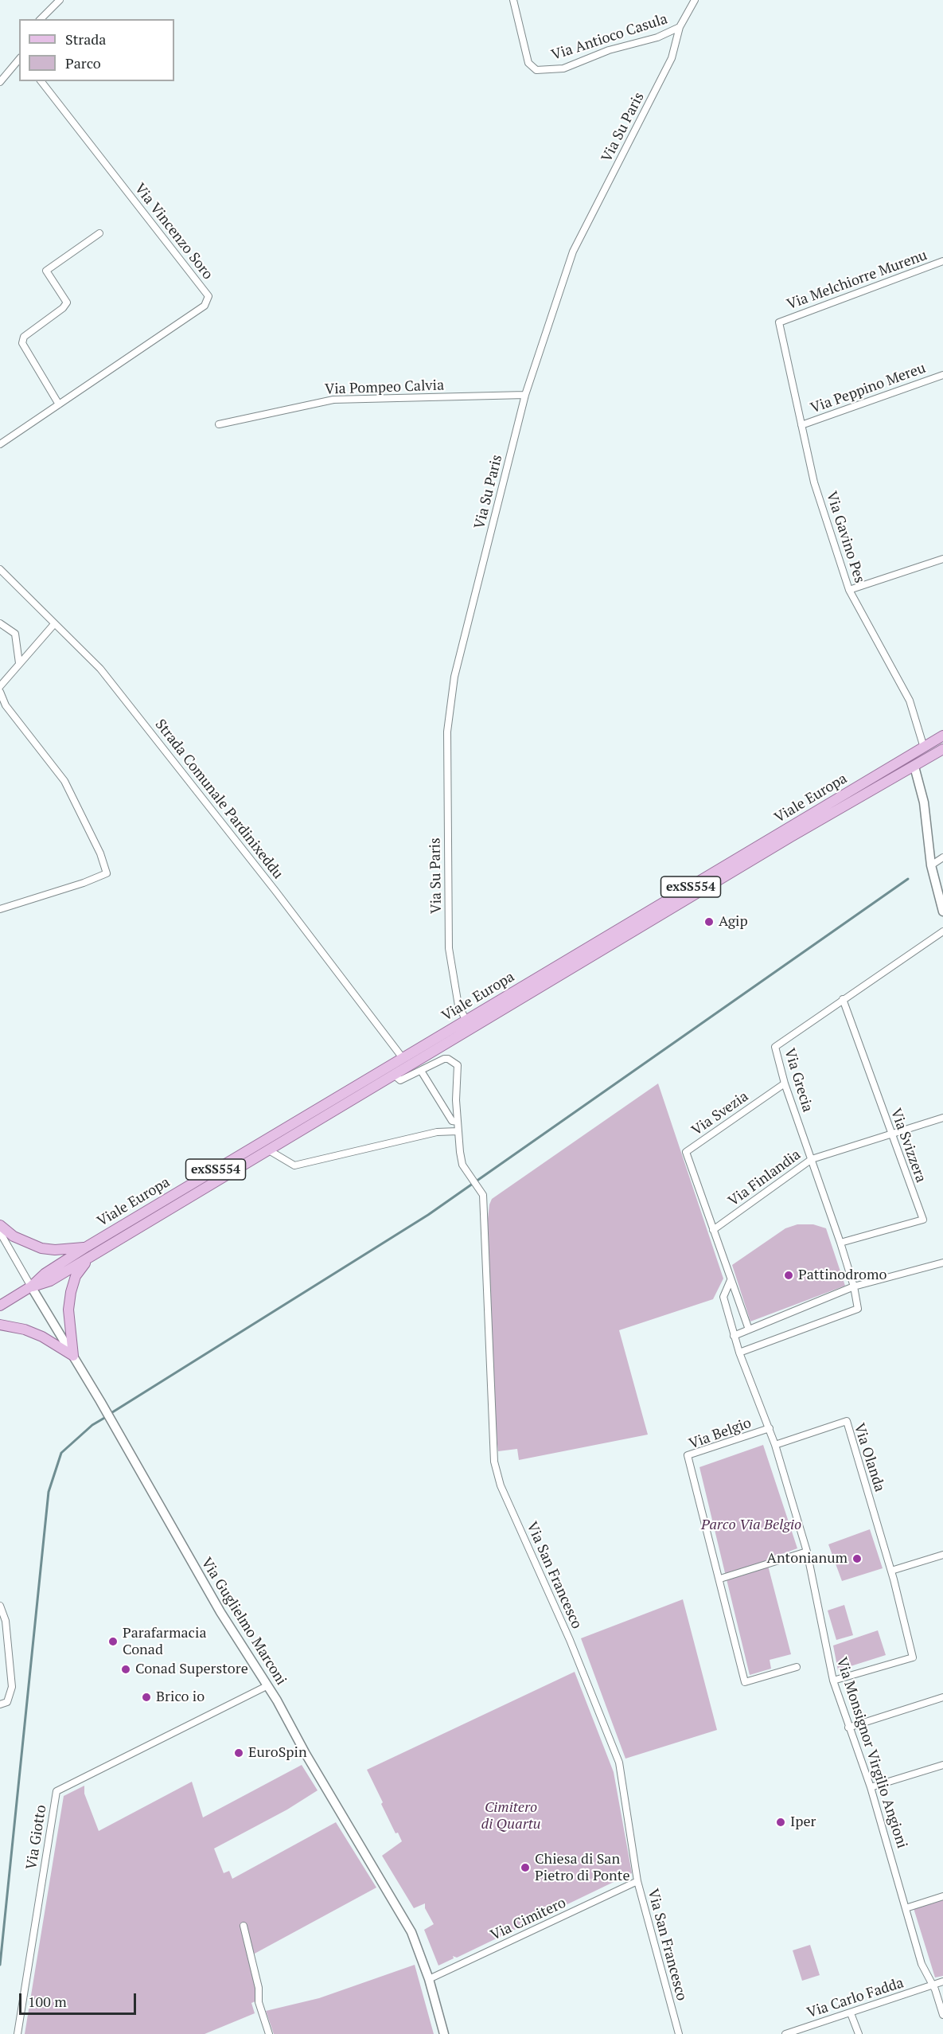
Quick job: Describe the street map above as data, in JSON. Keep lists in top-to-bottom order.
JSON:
{
  "streets": {
    "main road": ["Viale Europa", "exSS554", "Via Guglielmo Marconi"],
    "street": [
      "Via Antioco Casula",
      "Via Su Paris",
      "Via Vincenzo Soro",
      "Via Melchiorre Murenu",
      "Via Pompeo Calvia",
      "Via Peppino Mereu",
      "Via Gavino Pes",
      "Strada Comunale Pardinixeddu",
      "Via Grecia",
      "Via Svezia",
      "Via Svizzera",
      "Via Finlandia",
      "Via Belgio",
      "Via Olanda",
      "Via San Francesco",
      "Via Monsignor Virgilio Angioni",
      "Via Giotto",
      "Via Cimitero",
      "Via Carlo Fadda"
    ]
  },
  "crossings": [
    ["Via Antioco Casula", "Via Su Paris"],
    ["Via Su Paris", "Via Pompeo Calvia"],
    ["Via Su Paris", "Viale Europa"],
    ["Via Melchiorre Murenu", "Via Gavino Pes"],
    ["Via Peppino Mereu", "Via Gavino Pes"],
    ["Via Gavino Pes", "Viale Europa"],
    ["Viale Europa", "Strada Comunale Pardinixeddu"],
    ["Viale Europa", "Via San Francesco"],
    ["Viale Europa", "Via Guglielmo Marconi"],
    ["Via Grecia", "Via Svezia"],
    ["Via Grecia", "Via Svizzera"],
    ["Via Grecia", "Via Finlandia"],
    ["Via Grecia", "Via Monsignor Virgilio Angioni"],
    ["Via Svezia", "Via Finlandia"],
    ["Via Svizzera", "Via Finlandia"],
    ["Via Belgio", "Via Monsignor Virgilio Angioni"],
    ["Via Olanda", "Via Monsignor Virgilio Angioni"],
    ["Via San Francesco", "Via Cimitero"],
    ["Via Guglielmo Marconi", "Via Giotto"],
    ["Via Guglielmo Marconi", "Via Cimitero"],
    ["Via Monsignor Virgilio Angioni", "Via Carlo Fadda"]
  ],
  "parks": ["Parco Via Belgio", "Cimitero di Quartu"],
  "places": [
    "Agip",
    "Pattinodromo",
    "Antonianum",
    "Parafarmacia Conad",
    "Conad Superstore",
    "Brico io",
    "EuroSpin",
    "Iper",
    "Chiesa di San Pietro di Ponte"
  ],
  "legend": ["Strada", "Parco"],
  "scale_bar": "100 m"
}
